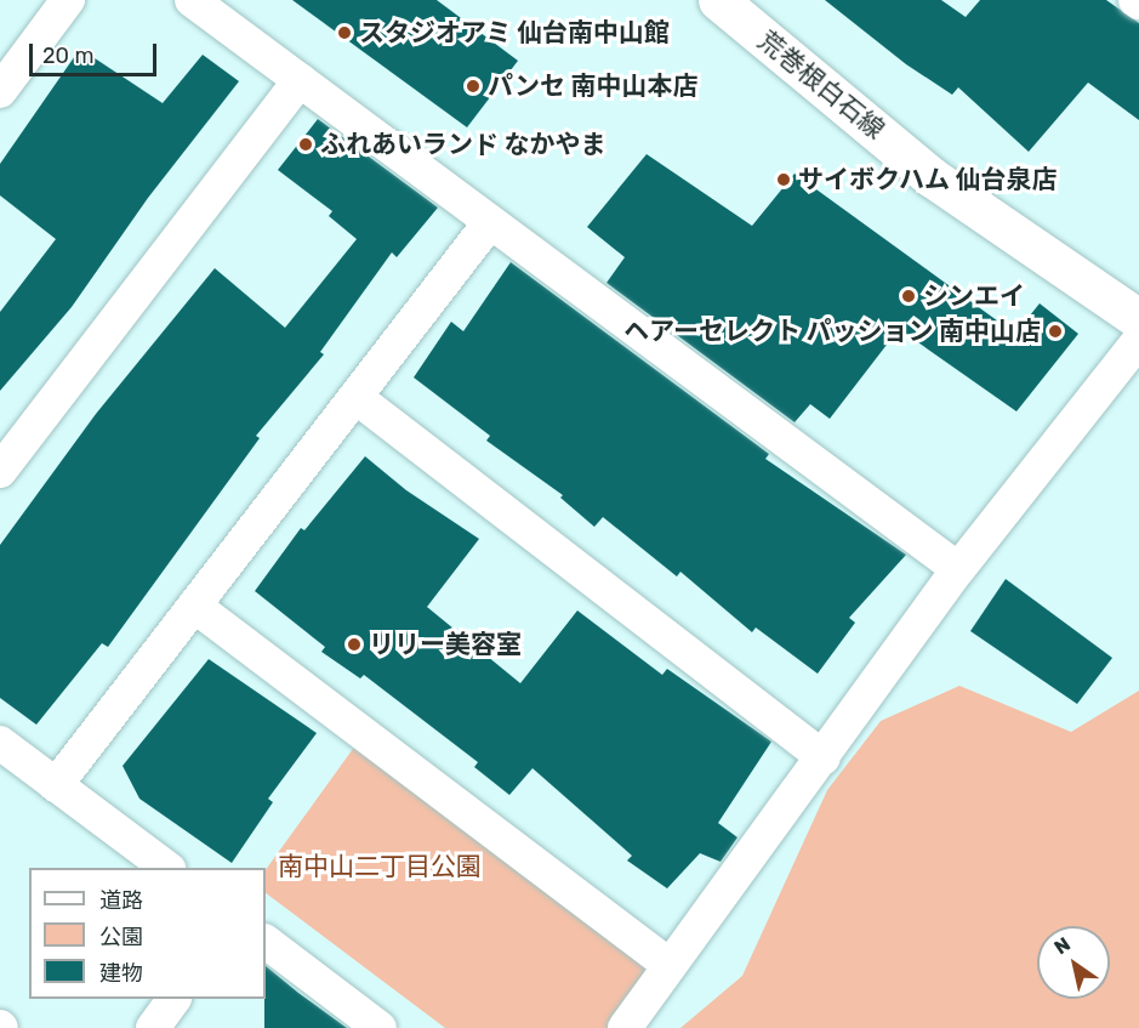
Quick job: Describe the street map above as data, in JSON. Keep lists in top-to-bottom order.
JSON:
{
  "streets": {
    "street": ["荒巻根白石線"]
  },
  "parks": ["南中山二丁目公園"],
  "places": [
    "スタジオアミ 仙台南中山館",
    "パンセ 南中山本店",
    "ふれあいランド なかやま",
    "サイボクハム 仙台泉店",
    "シンエイ",
    "ヘアーセレクト パッション 南中山店",
    "リリー美容室"
  ],
  "legend": ["道路", "公園", "建物"],
  "scale_bar": "20 m",
  "north": "top left"
}
